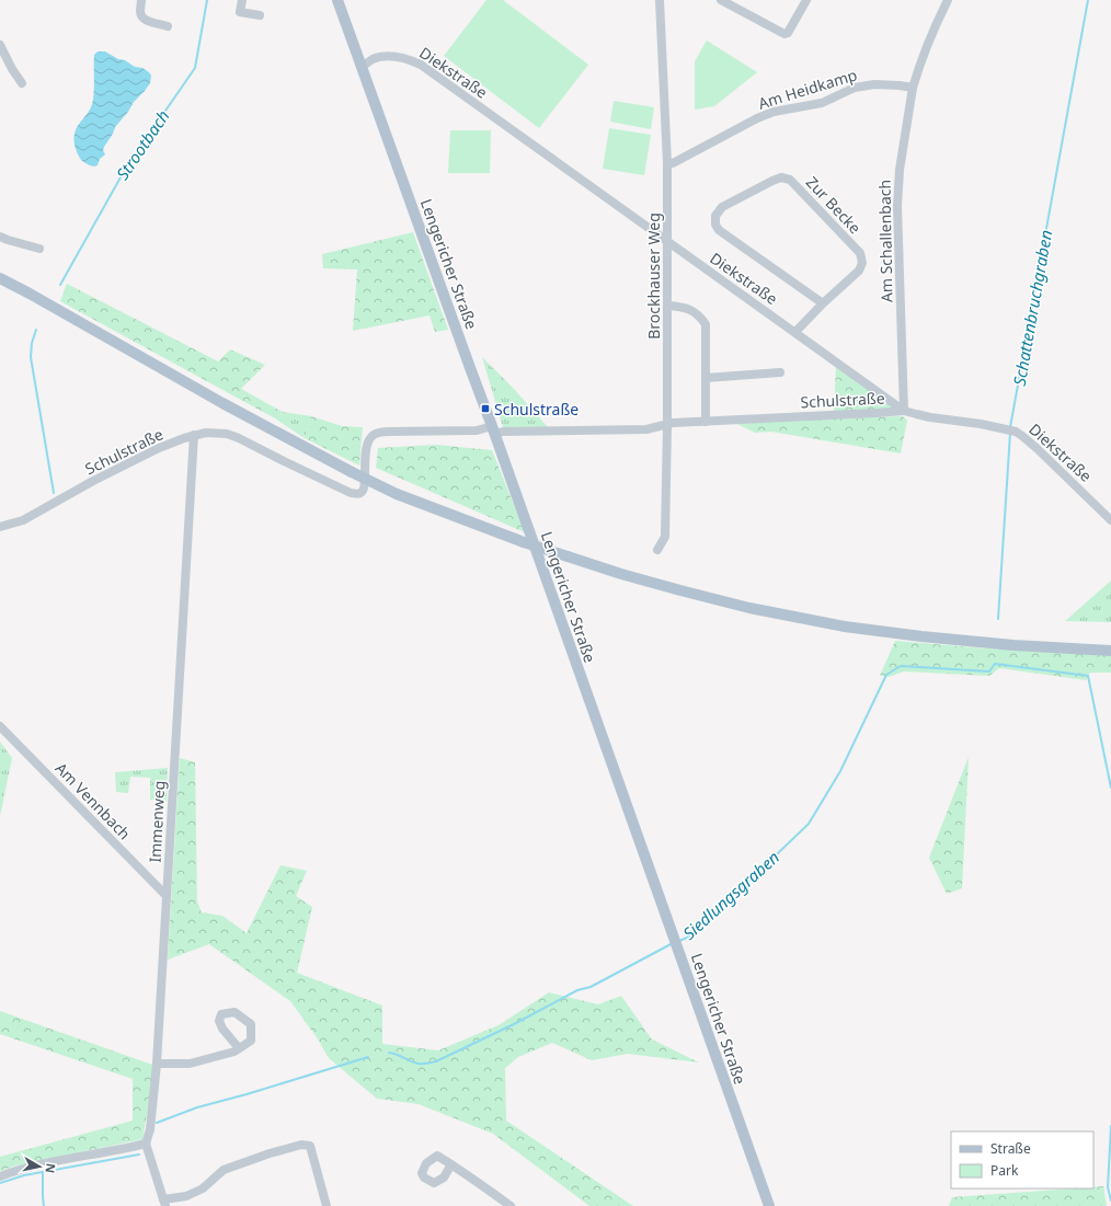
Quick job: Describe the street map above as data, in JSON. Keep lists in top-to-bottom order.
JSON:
{
  "streets": {
    "main road": ["Lengericher Straße"],
    "street": [
      "Diekstraße",
      "Am Heidkamp",
      "Zur Becke",
      "Am Schallenbach",
      "Brockhauser Weg",
      "Schulstraße",
      "Am Vennbach",
      "Immenweg"
    ]
  },
  "crossings": [
    ["Diekstraße", "Zur Becke"],
    ["Diekstraße", "Am Schallenbach"],
    ["Diekstraße", "Lengericher Straße"],
    ["Diekstraße", "Brockhauser Weg"],
    ["Diekstraße", "Schulstraße"],
    ["Am Heidkamp", "Am Schallenbach"],
    ["Am Heidkamp", "Brockhauser Weg"],
    ["Am Schallenbach", "Schulstraße"],
    ["Lengericher Straße", "Schulstraße"],
    ["Brockhauser Weg", "Schulstraße"],
    ["Schulstraße", "Immenweg"],
    ["Am Vennbach", "Immenweg"]
  ],
  "water": ["Strootbach", "Schattenbruchgraben", "Siedlungsgraben"],
  "places": {
    "transit": ["Schulstraße"]
  },
  "legend": ["Straße", "Park"],
  "north": "right"
}
